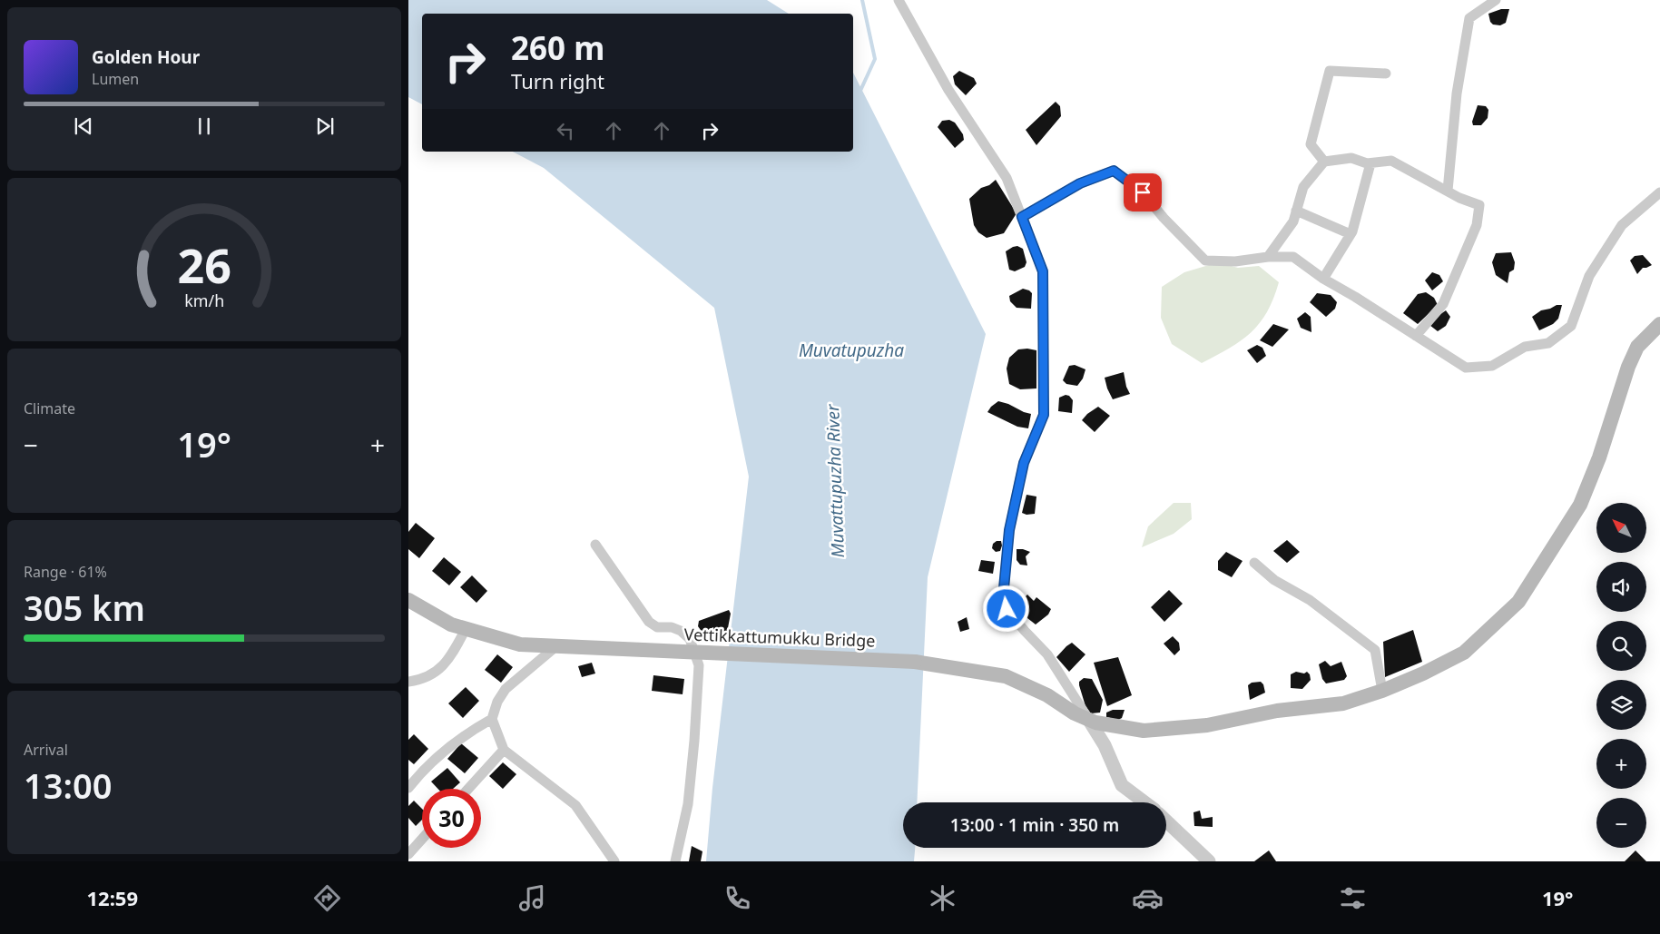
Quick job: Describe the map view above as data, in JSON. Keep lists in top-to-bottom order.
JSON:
{
  "streets": {
    "main road": ["Vettikkattumukku Bridge"]
  },
  "water": ["Muvatupuzha", "Muvattupuzha River"],
  "north": "top left",
  "page": {
    "turn": ["260 m", "Turn right"],
    "song": ["Golden Hour", "Lumen"],
    "tile": [
      "Climate",
      ["Range · 61%", "305 km"],
      ["Arrival", "13:00"]
    ],
    "heat": ["−", "19°", "+"],
    "map_buttons": ["+", "−"],
    "limit": "30",
    "trip": "13:00 · 1 min · 350 m",
    "tabs": ["12:59", "19°"],
    "gauge": ["26", "km/h"]
  }
}
